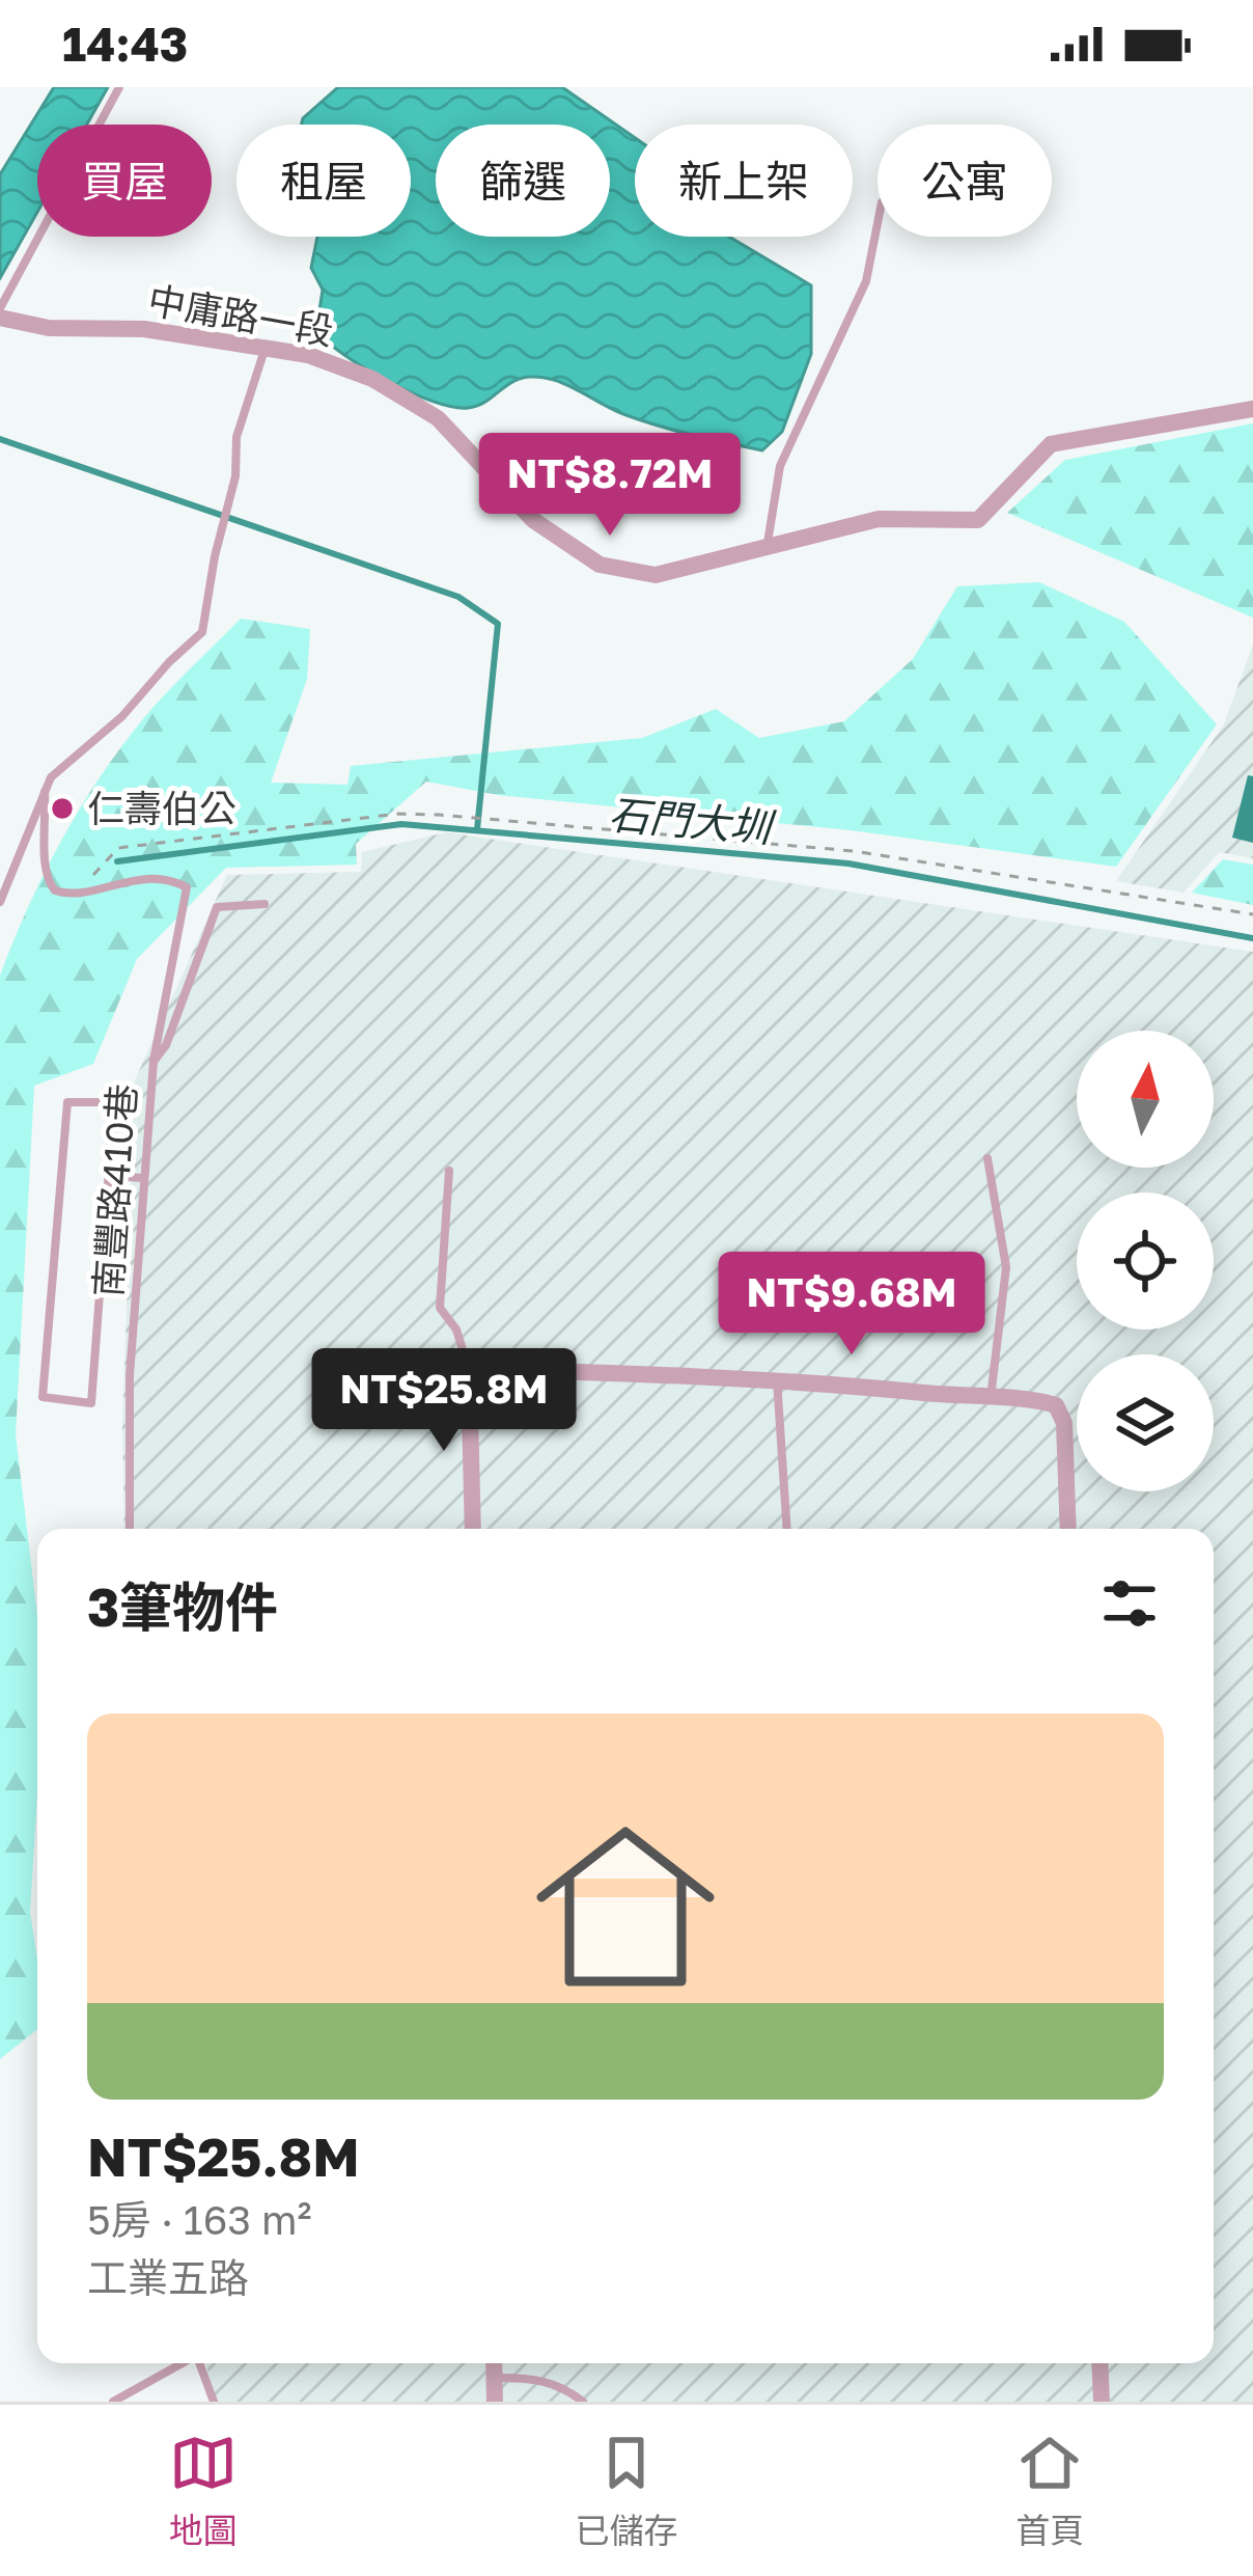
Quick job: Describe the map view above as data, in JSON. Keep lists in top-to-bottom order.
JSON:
{
  "streets": {
    "street": ["中庸路一段"],
    "lane": ["南豐路410巷"]
  },
  "water": ["石門大圳"],
  "places": ["仁壽伯公"],
  "north": "top",
  "page": {
    "status": "14:43",
    "chip": [
      "買屋",
      "租屋",
      "篩選",
      "新上架",
      "公寓"
    ],
    "price": ["NT$8.72M", "NT$9.68M", "NT$25.8M"],
    "heading": "3筆物件",
    "list": [
      {
        "name": "NT$25.8M",
        "note": "5房 · 163 m² · 工業五路"
      }
    ],
    "tabs": ["地圖", "已儲存", "首頁"]
  }
}
